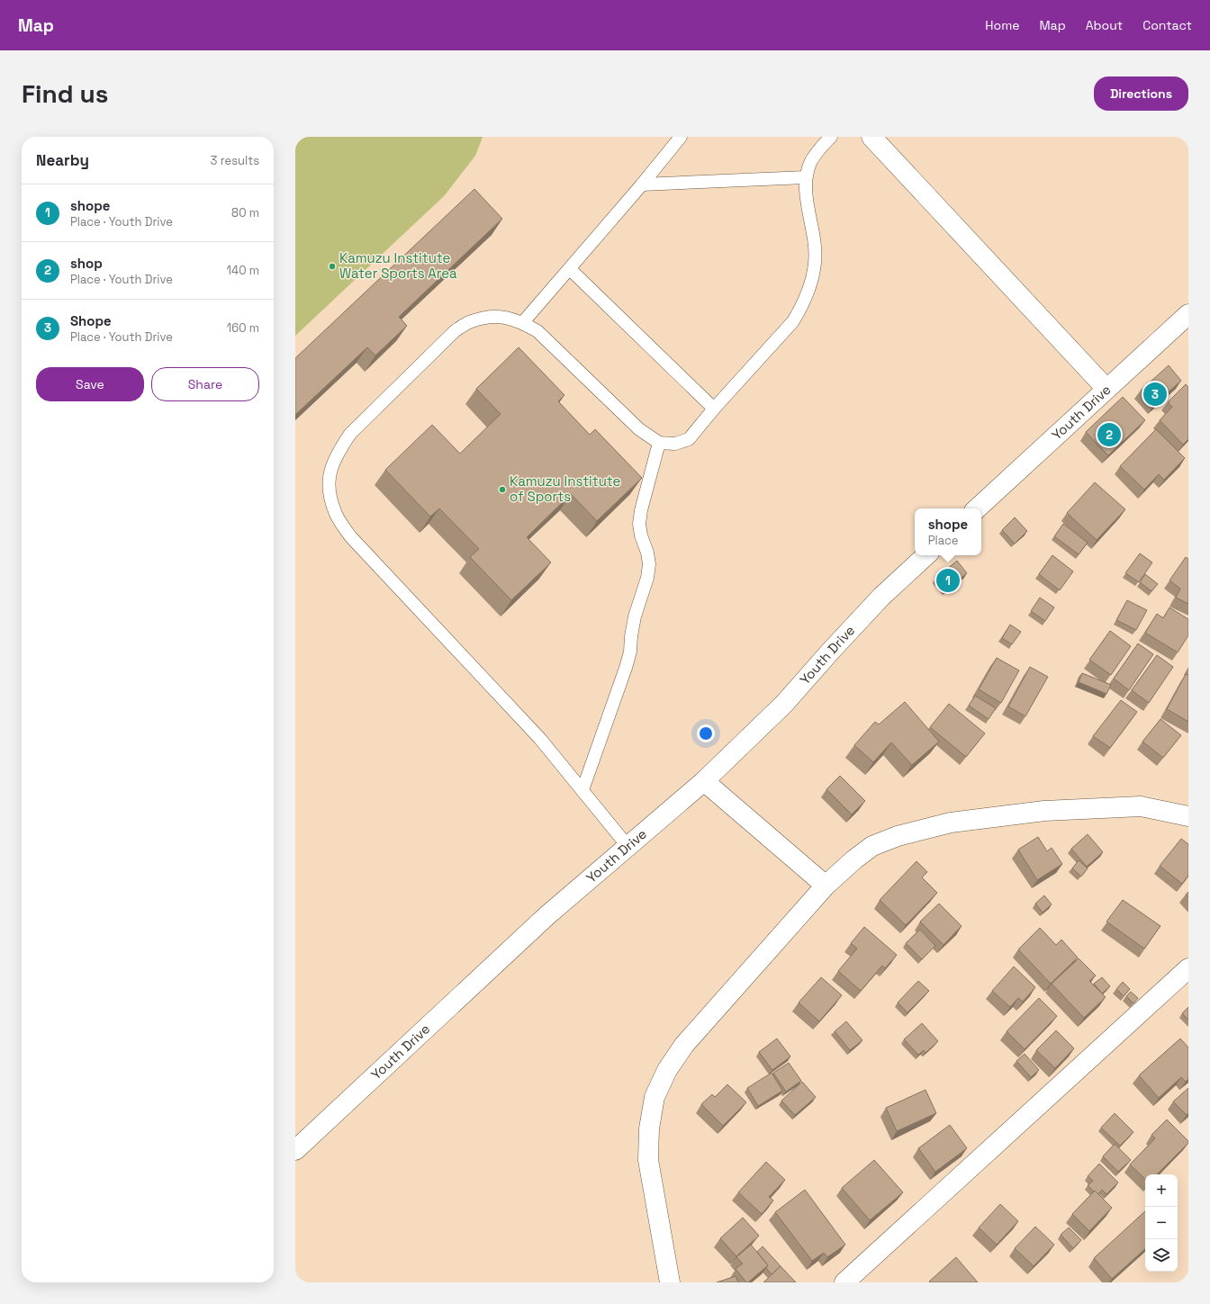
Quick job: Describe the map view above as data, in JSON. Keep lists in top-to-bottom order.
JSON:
{
  "streets": {
    "street": ["Youth Drive"]
  },
  "places": ["Kamuzu Institute Water Sports Area", "Kamuzu Institute of Sports"],
  "page": {
    "header": "Map",
    "nav": [
      "Home",
      "Map",
      "About",
      "Contact"
    ],
    "buttons": [
      "Directions",
      ["Save", "Share"]
    ],
    "title": "Find us",
    "heading": ["Nearby", "3 results"],
    "list": [
      {
        "mark": "1",
        "name": "shope",
        "note": "Place · Youth Drive",
        "value": "80 m"
      },
      {
        "mark": "2",
        "name": "shop",
        "note": "Place · Youth Drive",
        "value": "140 m"
      },
      {
        "mark": "3",
        "name": "Shope",
        "note": "Place · Youth Drive",
        "value": "160 m"
      }
    ],
    "pins": ["3", "2", "1"],
    "popup": ["shope", "Place"],
    "map_buttons": ["+", "−"]
  }
}
